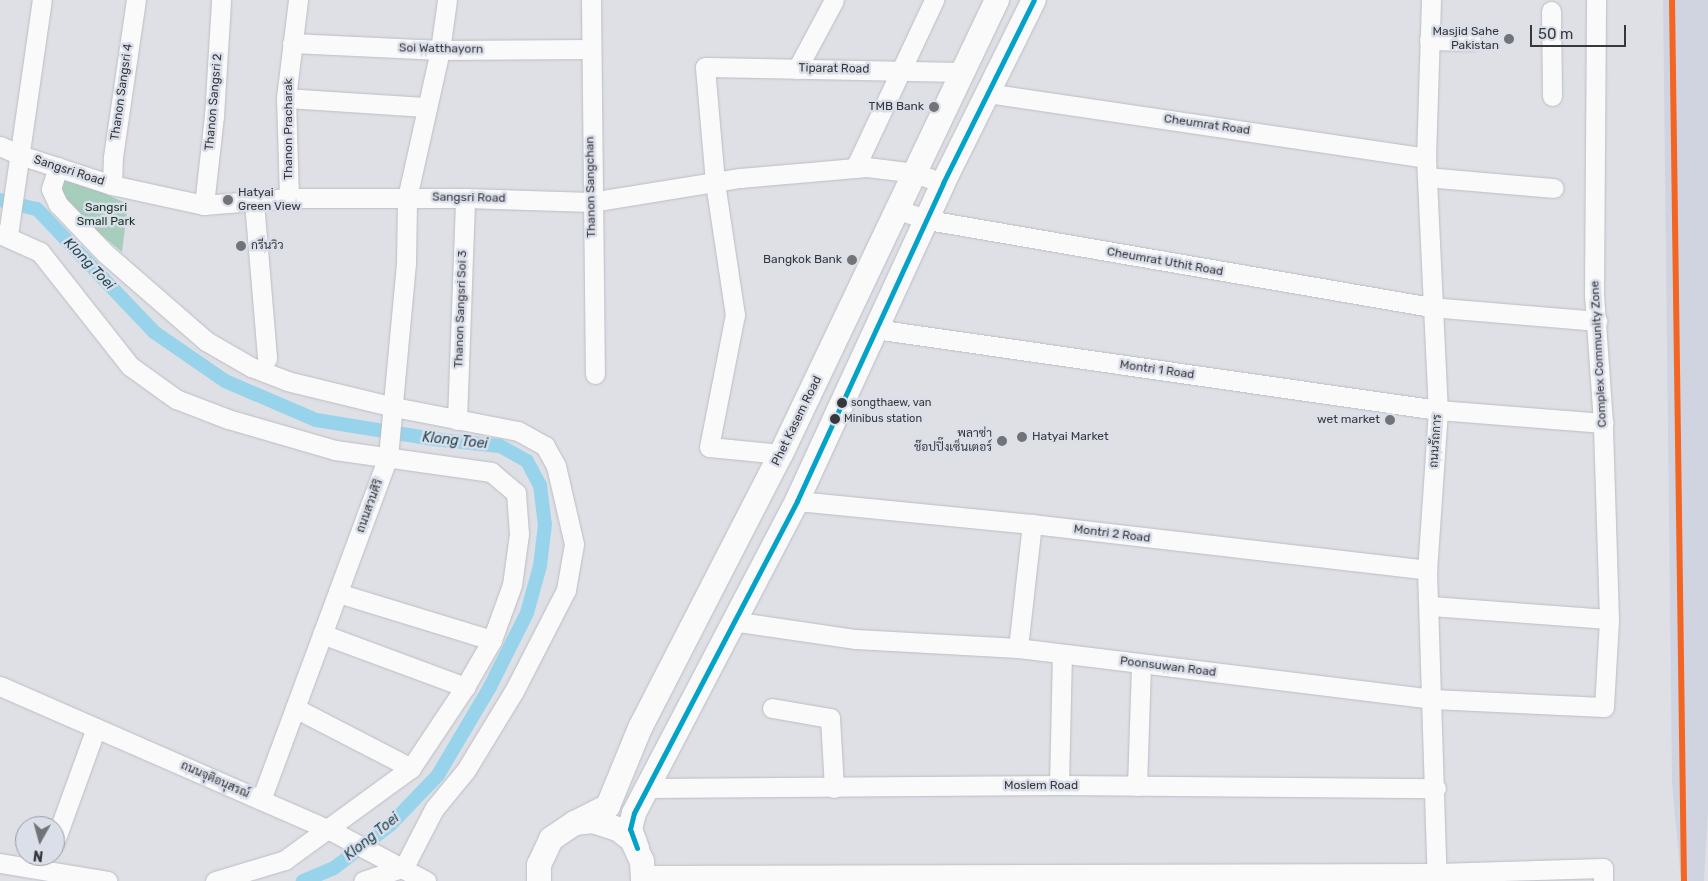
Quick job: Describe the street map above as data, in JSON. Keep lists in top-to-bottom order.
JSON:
{
  "streets": {
    "main road": ["Phet Kasem Road"],
    "street": [
      "Soi Watthayorn",
      "Tiparat Road",
      "Thanon Sangsri 4",
      "Thanon Sangsri 2",
      "Cheumrat Road",
      "Thanon Pracharak",
      "Sangsri Road",
      "Thanon Sangchan",
      "Cheumrat Uthit Road",
      "Thanon Sangsri Soi 3",
      "Complex Community Zone",
      "Montri 1 Road",
      "ถนนรัถการ",
      "ถนนสวนศิริ",
      "Montri 2 Road",
      "Poonsuwan Road",
      "ถนนจุติอนุสรณ์",
      "Moslem Road"
    ]
  },
  "crossings": [
    ["Soi Watthayorn", "Thanon Pracharak"],
    ["Soi Watthayorn", "Thanon Sangchan"],
    ["Soi Watthayorn", "ถนนสวนศิริ"],
    ["Tiparat Road", "Sangsri Road"],
    ["Tiparat Road", "Phet Kasem Road"],
    ["Thanon Sangsri 4", "Sangsri Road"],
    ["Thanon Sangsri 2", "Sangsri Road"],
    ["Cheumrat Road", "ถนนรัถการ"],
    ["Thanon Pracharak", "Sangsri Road"],
    ["Sangsri Road", "Thanon Sangchan"],
    ["Sangsri Road", "Thanon Sangsri Soi 3"],
    ["Sangsri Road", "Phet Kasem Road"],
    ["Sangsri Road", "ถนนสวนศิริ"],
    ["Cheumrat Uthit Road", "Complex Community Zone"],
    ["Cheumrat Uthit Road", "Phet Kasem Road"],
    ["Cheumrat Uthit Road", "ถนนรัถการ"],
    ["Complex Community Zone", "Montri 1 Road"],
    ["Complex Community Zone", "Poonsuwan Road"],
    ["Montri 1 Road", "ถนนรัถการ"],
    ["ถนนรัถการ", "Montri 2 Road"],
    ["ถนนรัถการ", "Poonsuwan Road"],
    ["ถนนรัถการ", "Moslem Road"],
    ["ถนนสวนศิริ", "ถนนจุติอนุสรณ์"]
  ],
  "water": ["Klong Toei"],
  "parks": ["Sangsri Small Park"],
  "places": [
    "Masjid Sahe Pakistan",
    "TMB Bank",
    "Hatyai Green View",
    "กรีนวิว",
    "Bangkok Bank",
    "songthaew, van",
    "Minibus station",
    "wet market",
    "Hatyai Market",
    "พลาซ่า ช๊อปปิ๊งเซ็นเตอร์"
  ],
  "scale_bar": "50 m",
  "north": "bottom"
}
